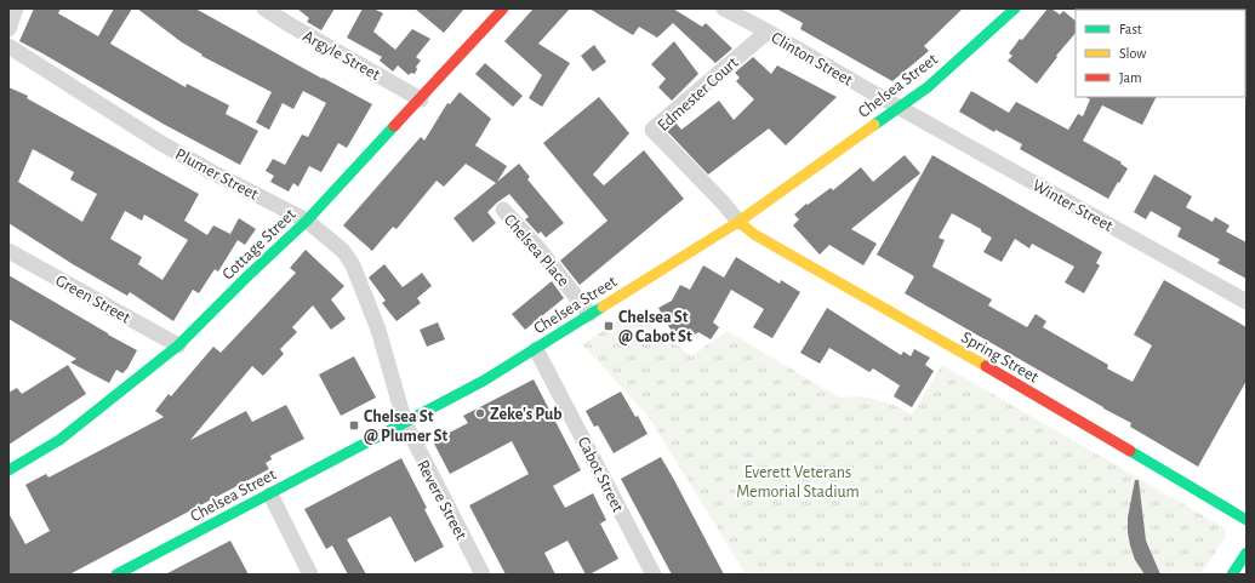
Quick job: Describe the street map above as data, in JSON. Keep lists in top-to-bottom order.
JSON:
{
  "streets": {
    "main road": ["Chelsea Street", "Cottage Street", "Spring Street"],
    "street": [
      "Argyle Street",
      "Clinton Street",
      "Edmester Court",
      "Plumer Street",
      "Winter Street",
      "Chelsea Place",
      "Green Street",
      "Cabot Street",
      "Revere Street"
    ]
  },
  "crossings": [
    ["Argyle Street", "Cottage Street"],
    ["Clinton Street", "Chelsea Street"],
    ["Clinton Street", "Edmester Court"],
    ["Clinton Street", "Winter Street"],
    ["Chelsea Street", "Edmester Court"],
    ["Chelsea Street", "Plumer Street"],
    ["Chelsea Street", "Winter Street"],
    ["Chelsea Street", "Chelsea Place"],
    ["Chelsea Street", "Spring Street"],
    ["Chelsea Street", "Cabot Street"],
    ["Chelsea Street", "Revere Street"],
    ["Edmester Court", "Spring Street"],
    ["Plumer Street", "Cottage Street"],
    ["Plumer Street", "Revere Street"],
    ["Cottage Street", "Green Street"]
  ],
  "parks": ["Everett Veterans Memorial Stadium"],
  "places": {
    "transit": ["Chelsea St @ Cabot St", "Chelsea St @ Plumer St"],
    "other": ["Zeke's Pub"]
  },
  "legend": ["Fast", "Slow", "Jam"]
}
